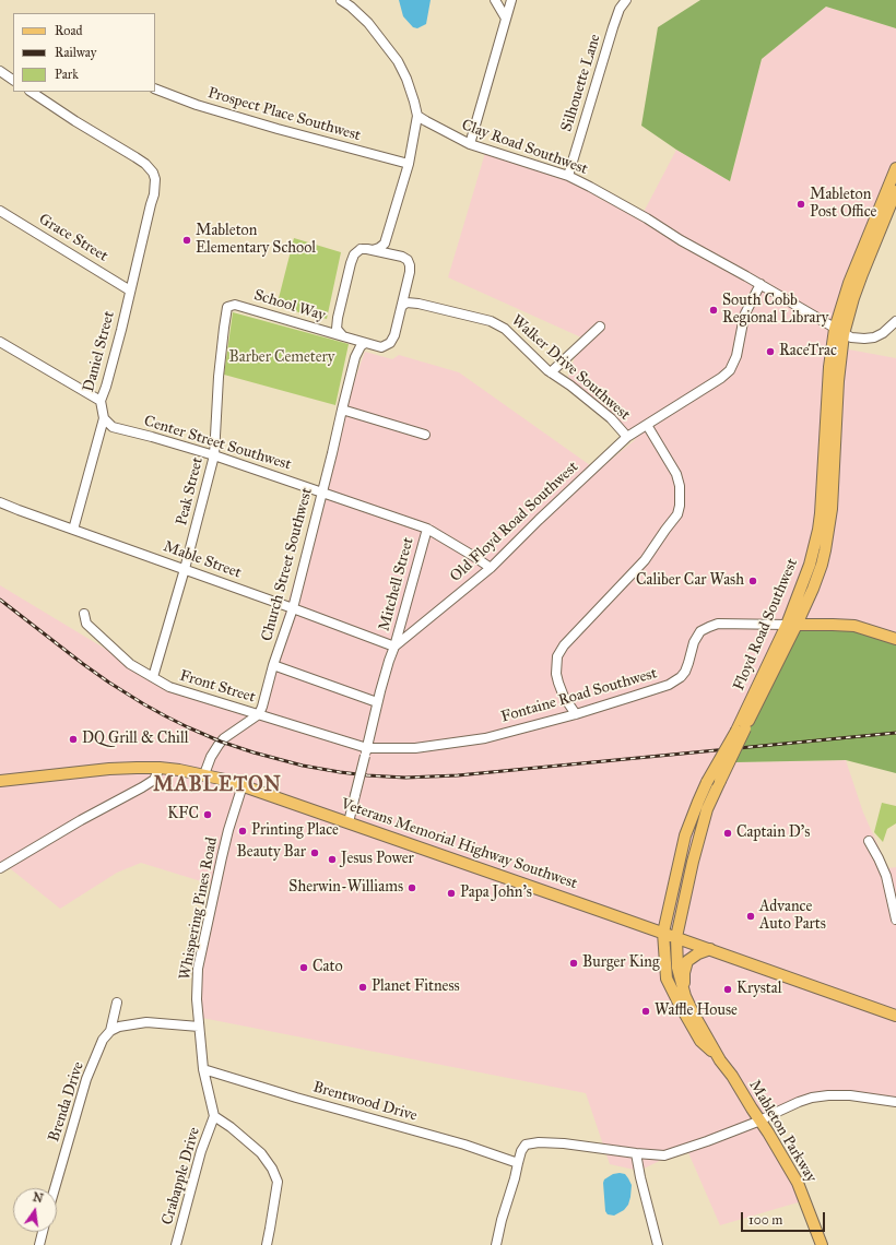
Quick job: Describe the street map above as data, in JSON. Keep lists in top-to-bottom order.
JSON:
{
  "streets": {
    "main road": [
      "Floyd Road Southwest",
      "Fontaine Road Southwest",
      "Veterans Memorial Highway Southwest",
      "Mableton Parkway"
    ],
    "street": [
      "Silhouette Lane",
      "Prospect Place Southwest",
      "Clay Road Southwest",
      "Grace Street",
      "School Way",
      "Daniel Street",
      "Walker Drive Southwest",
      "Center Street Southwest",
      "Peak Street",
      "Old Floyd Road Southwest",
      "Mable Street",
      "Church Street Southwest",
      "Mitchell Street",
      "Front Street",
      "Whispering Pines Road",
      "Brenda Drive",
      "Brentwood Drive",
      "Crabapple Drive"
    ]
  },
  "crossings": [
    ["Silhouette Lane", "Clay Road Southwest"],
    ["Clay Road Southwest", "Old Floyd Road Southwest"],
    ["Clay Road Southwest", "Floyd Road Southwest"],
    ["Grace Street", "Daniel Street"],
    ["School Way", "Peak Street"],
    ["Daniel Street", "Center Street Southwest"],
    ["Daniel Street", "Mable Street"],
    ["Walker Drive Southwest", "Old Floyd Road Southwest"],
    ["Center Street Southwest", "Peak Street"],
    ["Center Street Southwest", "Old Floyd Road Southwest"],
    ["Center Street Southwest", "Church Street Southwest"],
    ["Center Street Southwest", "Mitchell Street"],
    ["Peak Street", "Mable Street"],
    ["Peak Street", "Front Street"],
    ["Old Floyd Road Southwest", "Mable Street"],
    ["Old Floyd Road Southwest", "Mitchell Street"],
    ["Mable Street", "Church Street Southwest"],
    ["Mable Street", "Mitchell Street"],
    ["Church Street Southwest", "Front Street"],
    ["Floyd Road Southwest", "Fontaine Road Southwest"],
    ["Floyd Road Southwest", "Veterans Memorial Highway Southwest"],
    ["Floyd Road Southwest", "Mableton Parkway"],
    ["Front Street", "Fontaine Road Southwest"],
    ["Veterans Memorial Highway Southwest", "Whispering Pines Road"],
    ["Veterans Memorial Highway Southwest", "Mableton Parkway"],
    ["Whispering Pines Road", "Brentwood Drive"],
    ["Whispering Pines Road", "Crabapple Drive"]
  ],
  "districts": ["MABLETON"],
  "parks": ["Barber Cemetery"],
  "places": [
    "Mableton Post Office",
    "Mableton Elementary School",
    "South Cobb Regional Library",
    "RaceTrac",
    "Caliber Car Wash",
    "DQ Grill & Chill",
    "KFC",
    "Printing Place",
    "Captain D's",
    "Beauty Bar",
    "Jesus Power",
    "Sherwin-Williams",
    "Papa John's",
    "Advance Auto Parts",
    "Burger King",
    "Cato",
    "Planet Fitness",
    "Krystal",
    "Waffle House"
  ],
  "legend": ["Road", "Railway", "Park"],
  "scale_bar": "100 m",
  "north": "top"
}
